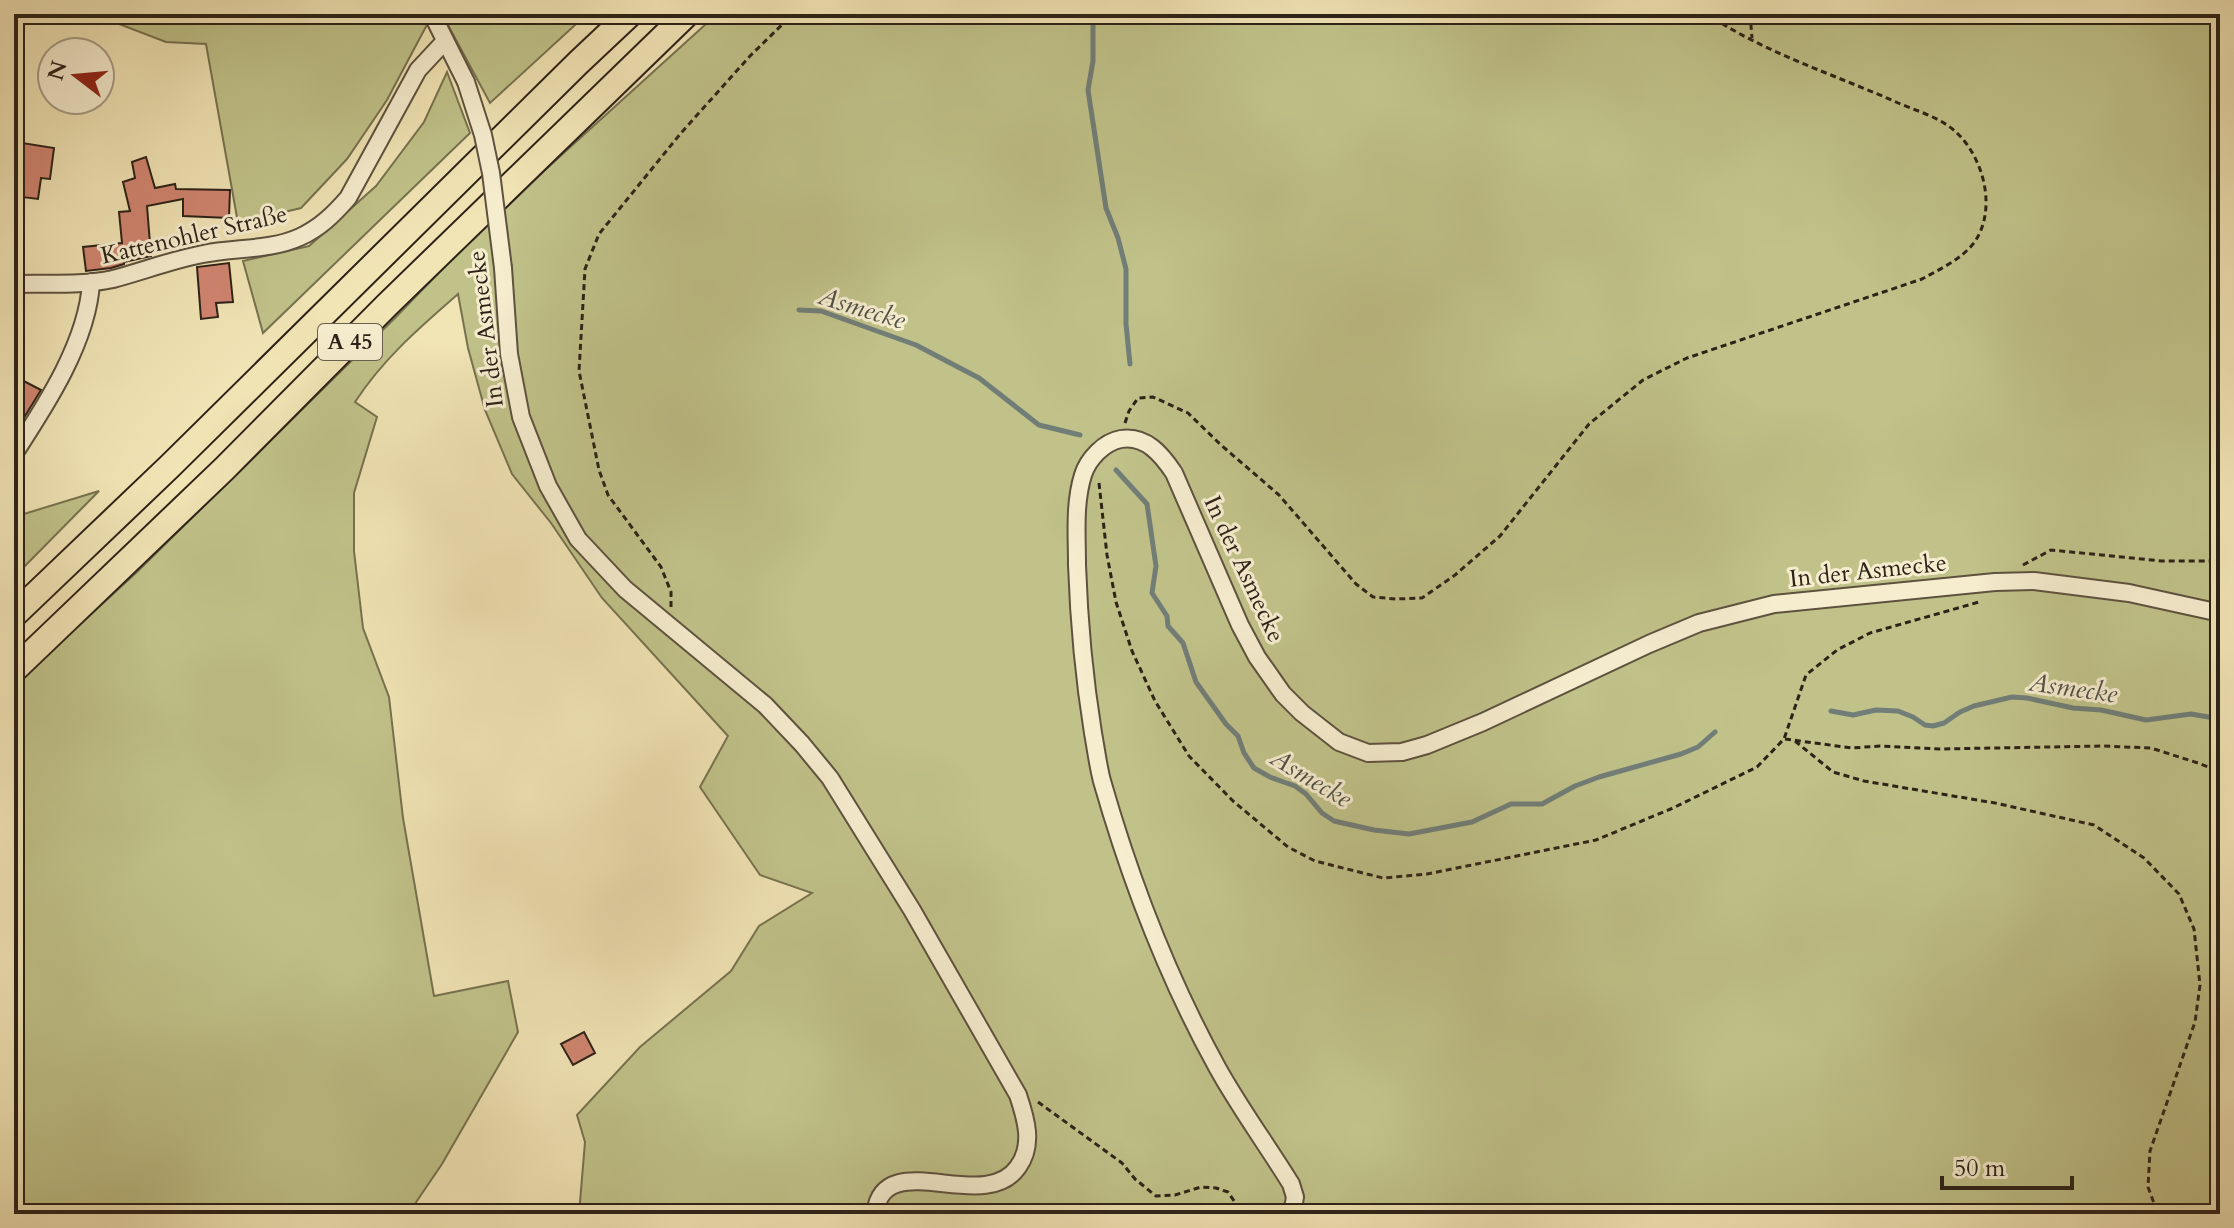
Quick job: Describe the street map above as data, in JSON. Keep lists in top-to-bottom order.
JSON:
{
  "streets": {
    "highway": ["A 45"],
    "street": ["Kattenohler Straße", "In der Asmecke"]
  },
  "crossings": [
    ["Kattenohler Straße", "In der Asmecke"]
  ],
  "water": ["Asmecke"],
  "scale_bar": "50 m",
  "north": "left"
}
